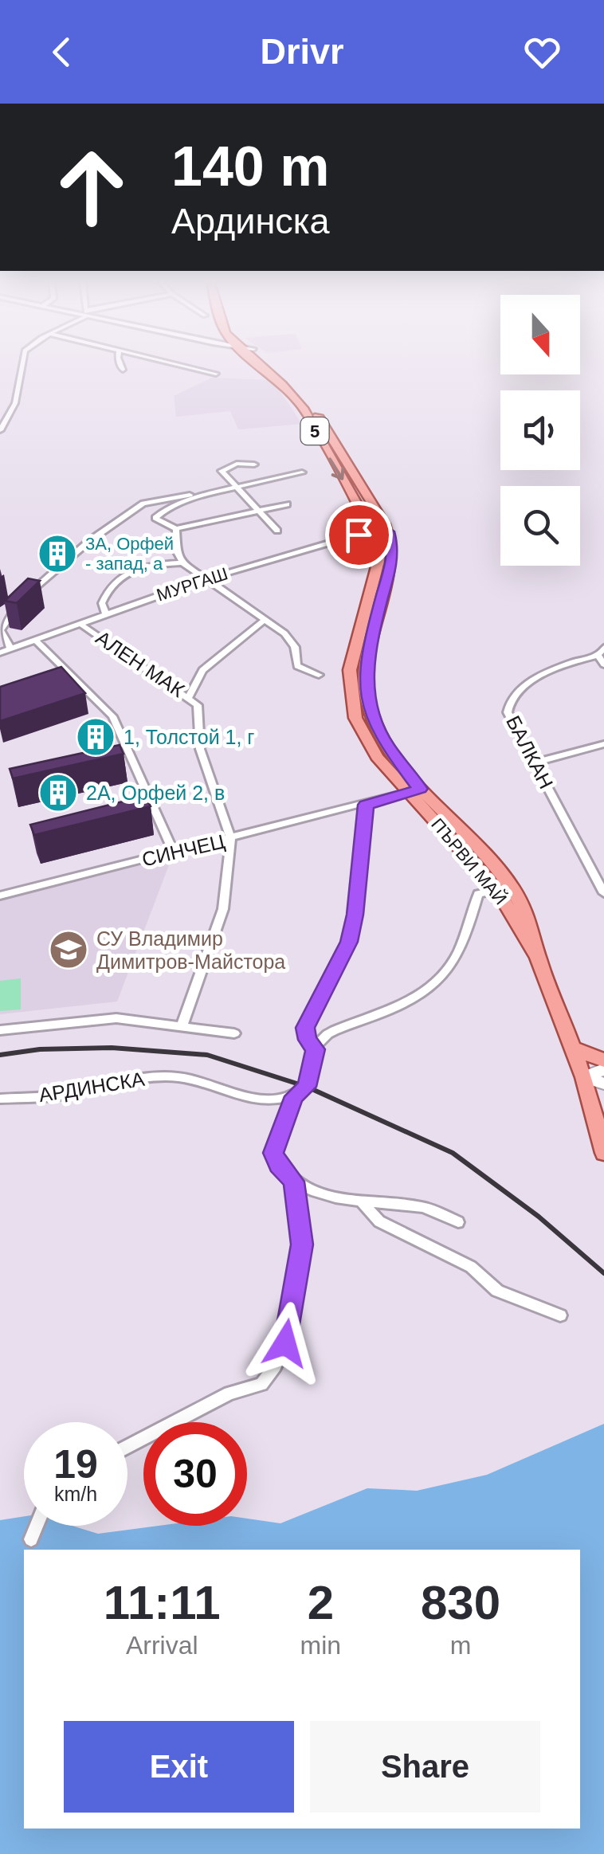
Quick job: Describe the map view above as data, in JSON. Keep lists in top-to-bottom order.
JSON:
{
  "streets": {
    "main road": ["5", "ПЪРВИ МАЙ"],
    "street": [
      "МУРГАШ",
      "АЛЕН МАК",
      "БАЛКАН",
      "СИНЧЕЦ",
      "АРДИНСКА"
    ]
  },
  "crossings": [
    ["5", "МУРГАШ"],
    ["5", "ПЪРВИ МАЙ"],
    ["МУРГАШ", "АЛЕН МАК"],
    ["МУРГАШ", "ПЪРВИ МАЙ"],
    ["АЛЕН МАК", "СИНЧЕЦ"],
    ["СИНЧЕЦ", "ПЪРВИ МАЙ"]
  ],
  "places": {
    "building": ["3А, Орфей - запад, а", "1, Толстой 1, г", "2А, Орфей 2, в"],
    "school or university": ["СУ Владимир Димитров-Майстора"]
  },
  "north": "bottom",
  "page": {
    "header": "Drivr",
    "turn": ["140 m", "Ардинска"],
    "speed": "19 km/h",
    "limit": "30",
    "eta": [
      "11:11",
      "Arrival",
      "2",
      "min",
      "830",
      "m"
    ],
    "buttons": ["Exit", "Share"]
  }
}
